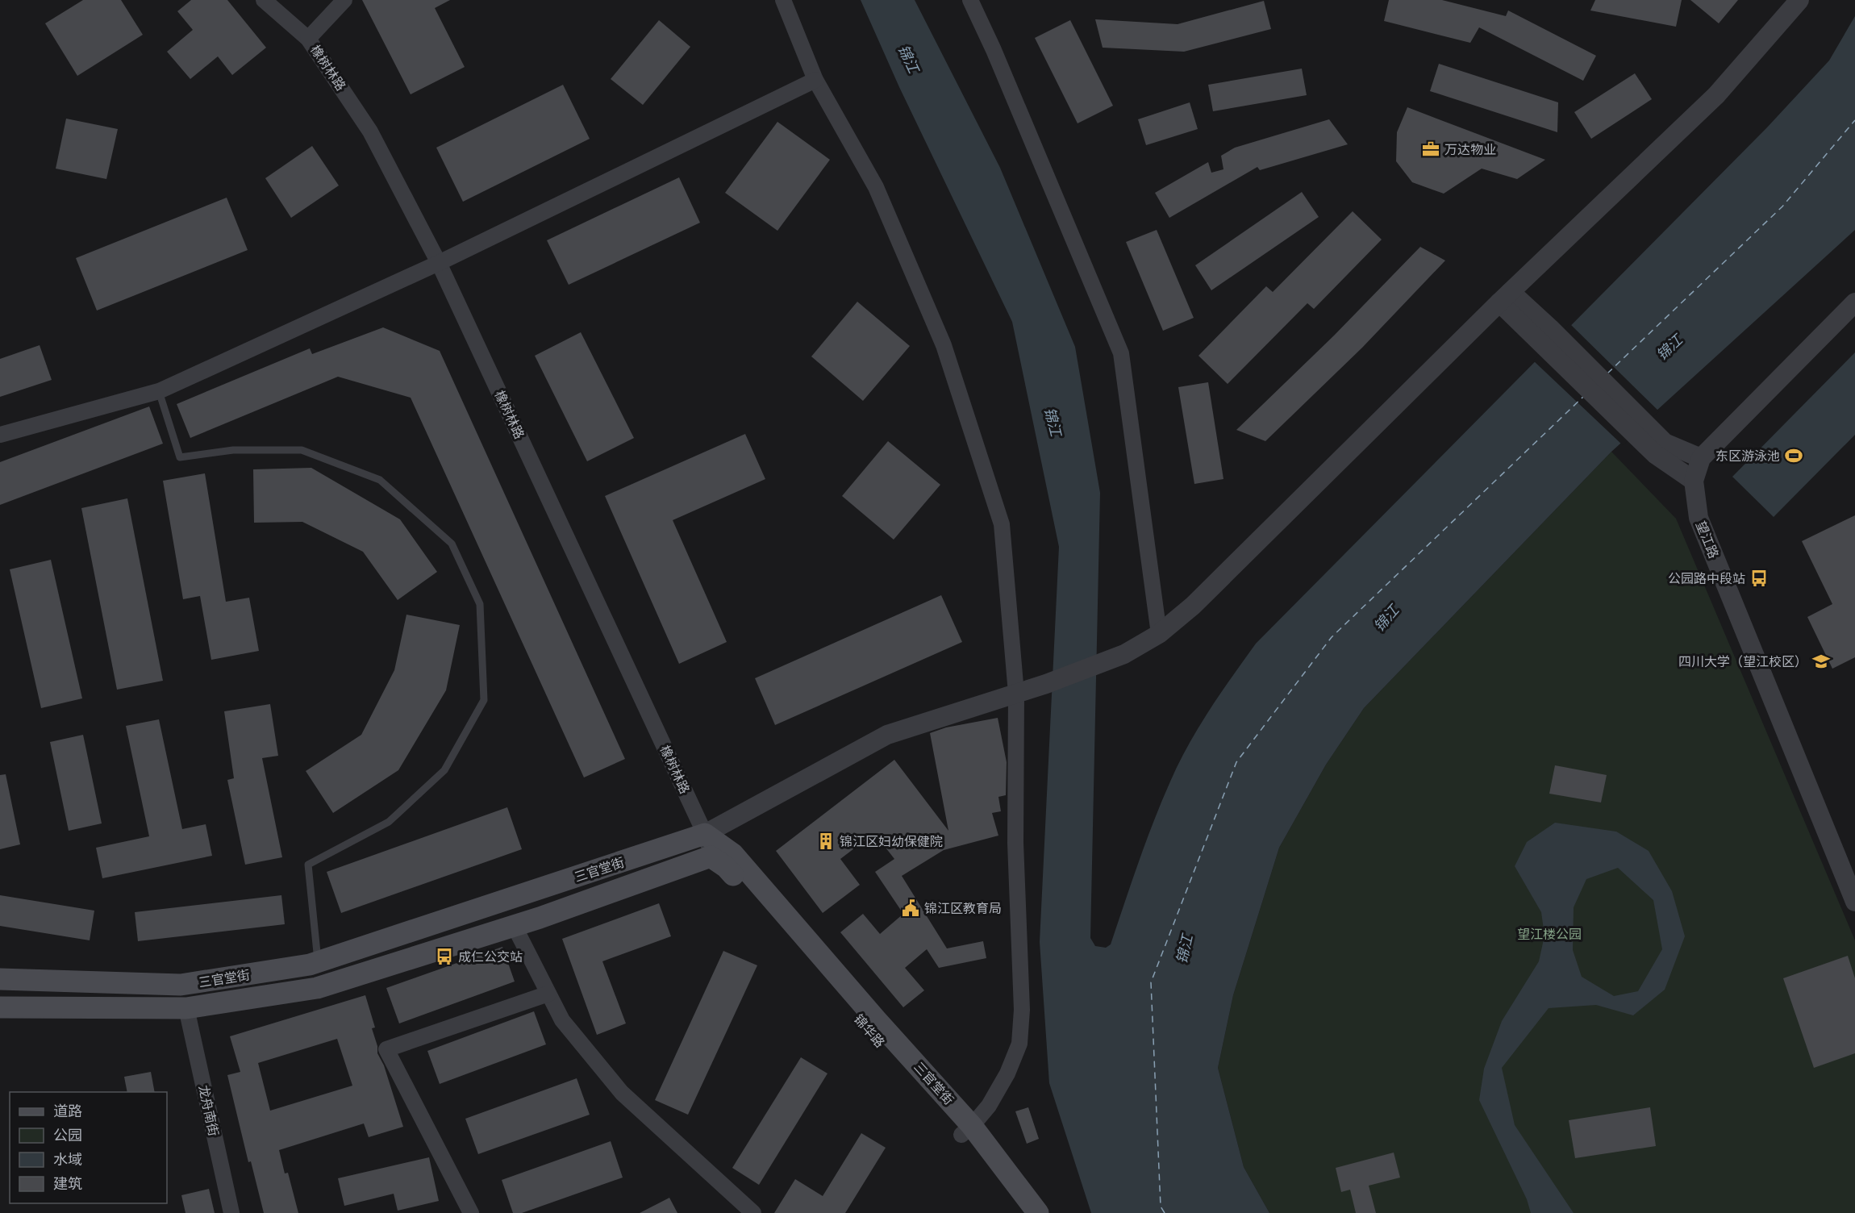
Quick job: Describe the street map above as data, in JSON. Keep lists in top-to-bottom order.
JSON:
{
  "streets": {
    "main road": ["三官堂街", "锦华路"],
    "street": ["橡树林路", "望江路", "龙舟南街"]
  },
  "crossings": [
    ["橡树林路", "三官堂街"],
    ["橡树林路", "锦华路"],
    ["三官堂街", "锦华路"],
    ["三官堂街", "龙舟南街"]
  ],
  "water": ["锦江"],
  "parks": ["望江楼公园"],
  "places": {
    "office": ["万达物业"],
    "sports": ["东区游泳池"],
    "bus stop": ["公园路中段站", "成仁公交站"],
    "school or university": ["四川大学（望江校区）"],
    "building": ["锦江区妇幼保健院"],
    "public building": ["锦江区教育局"]
  },
  "legend": [
    "道路",
    "公园",
    "水域",
    "建筑"
  ]
}
